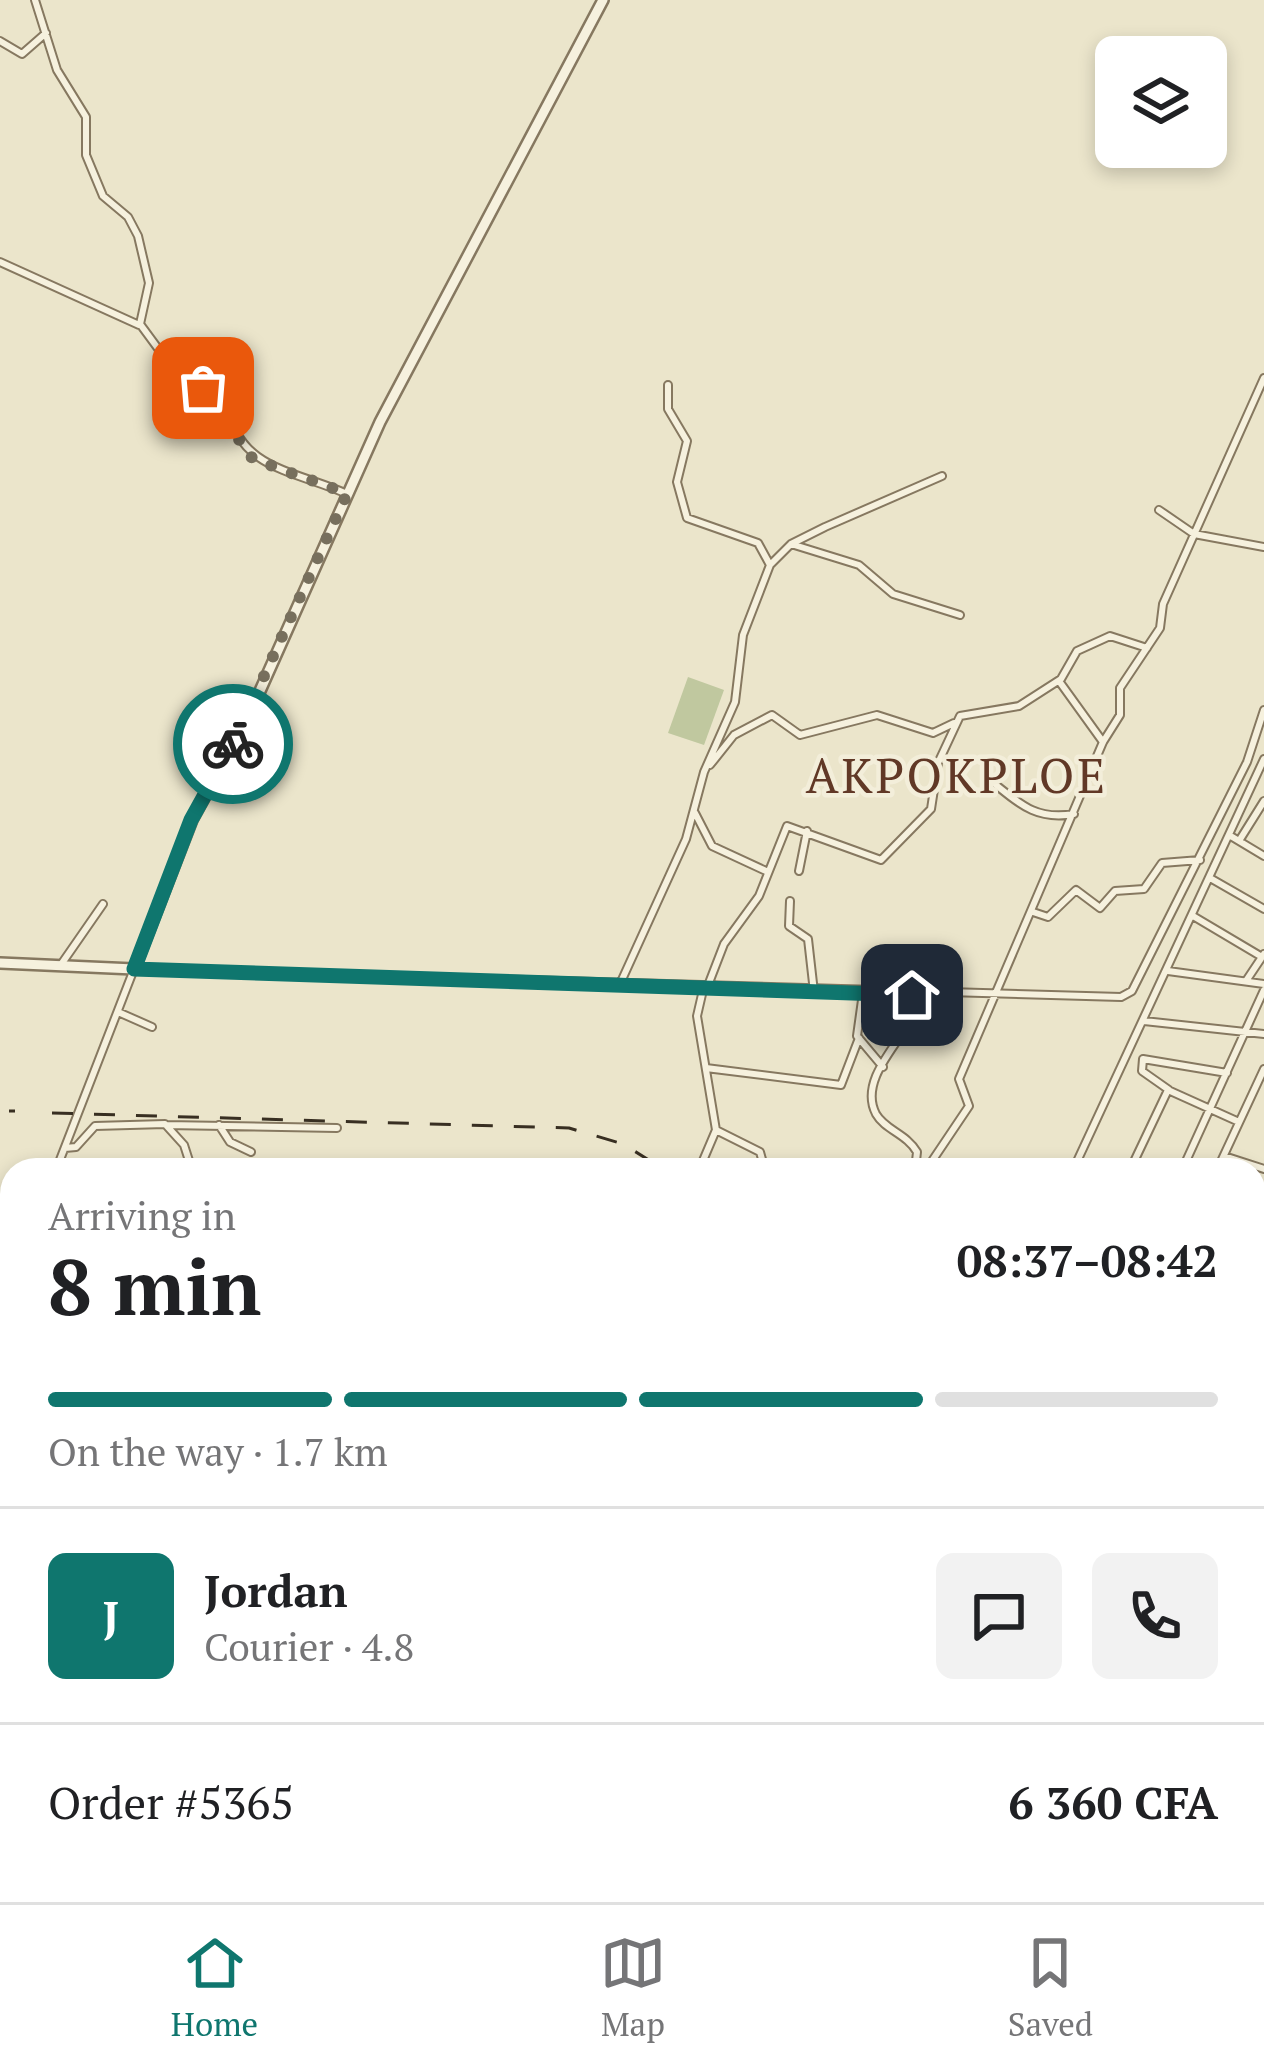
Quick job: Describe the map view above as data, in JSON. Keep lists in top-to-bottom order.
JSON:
{
  "districts": ["AKPOKPLOE"],
  "page": {
    "heading": ["8 min", "Arriving in", "08:37–08:42"],
    "panel": [
      "Jordan",
      "Courier · 4.8",
      "Order #5365",
      "6 360 CFA"
    ],
    "bar": "On the way · 1.7 km",
    "round": "J",
    "tabs": ["Home", "Map", "Saved"]
  }
}
